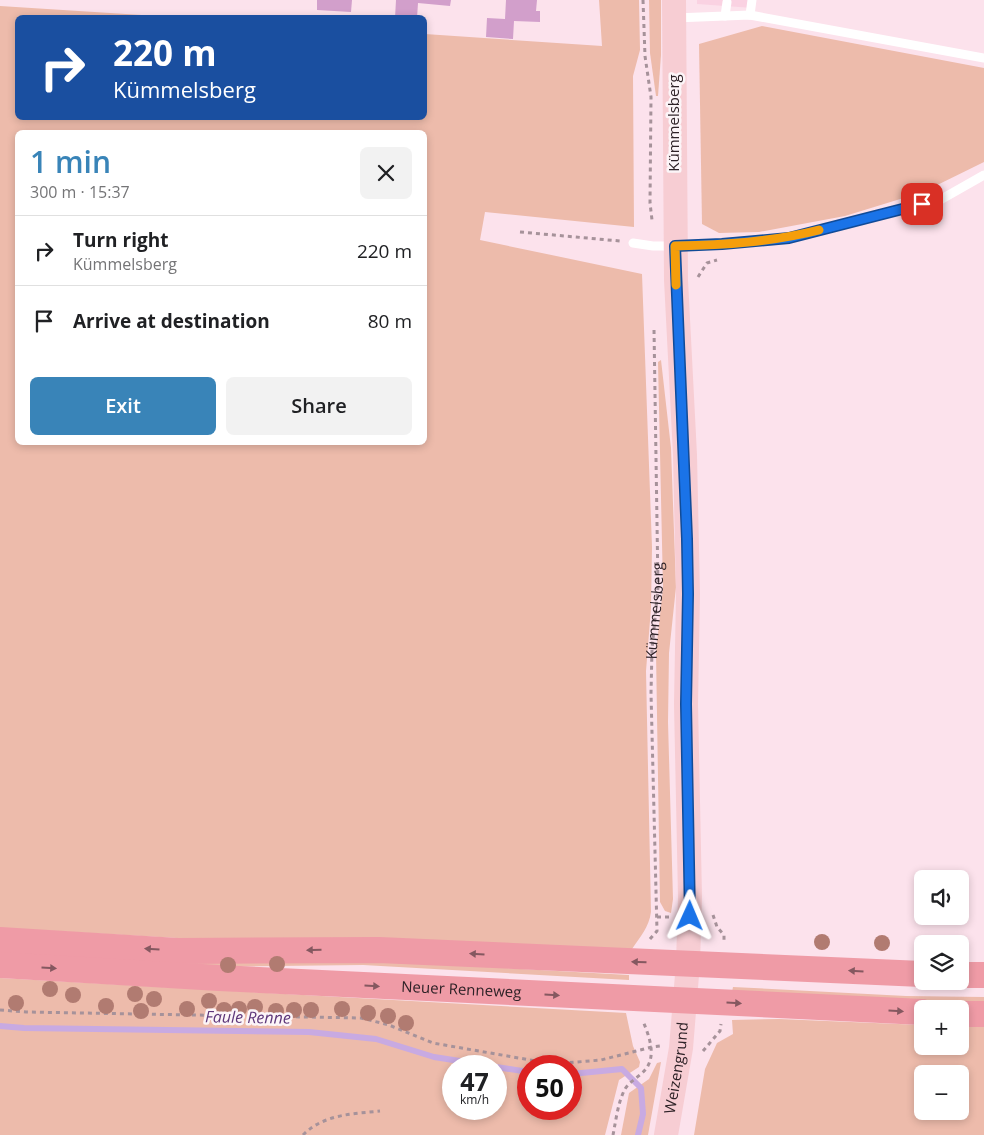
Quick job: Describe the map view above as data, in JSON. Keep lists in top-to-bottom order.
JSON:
{
  "streets": {
    "main road": ["Kümmelsberg", "Neuer Renneweg", "Weizengrund"]
  },
  "crossings": [
    ["Kümmelsberg", "Neuer Renneweg"],
    ["Kümmelsberg", "Weizengrund"],
    ["Neuer Renneweg", "Weizengrund"]
  ],
  "water": ["Faule Renne"],
  "page": {
    "turn": ["220 m", "Kümmelsberg"],
    "heading": ["1 min", "300 m · 15:37"],
    "list": [
      {
        "name": "Turn right",
        "note": "Kümmelsberg",
        "value": "220 m"
      },
      {
        "name": "Arrive at destination",
        "value": "80 m"
      }
    ],
    "buttons": ["Exit", "Share"],
    "map_buttons": ["+", "−"],
    "speed": "47 km/h",
    "limit": "50"
  }
}
